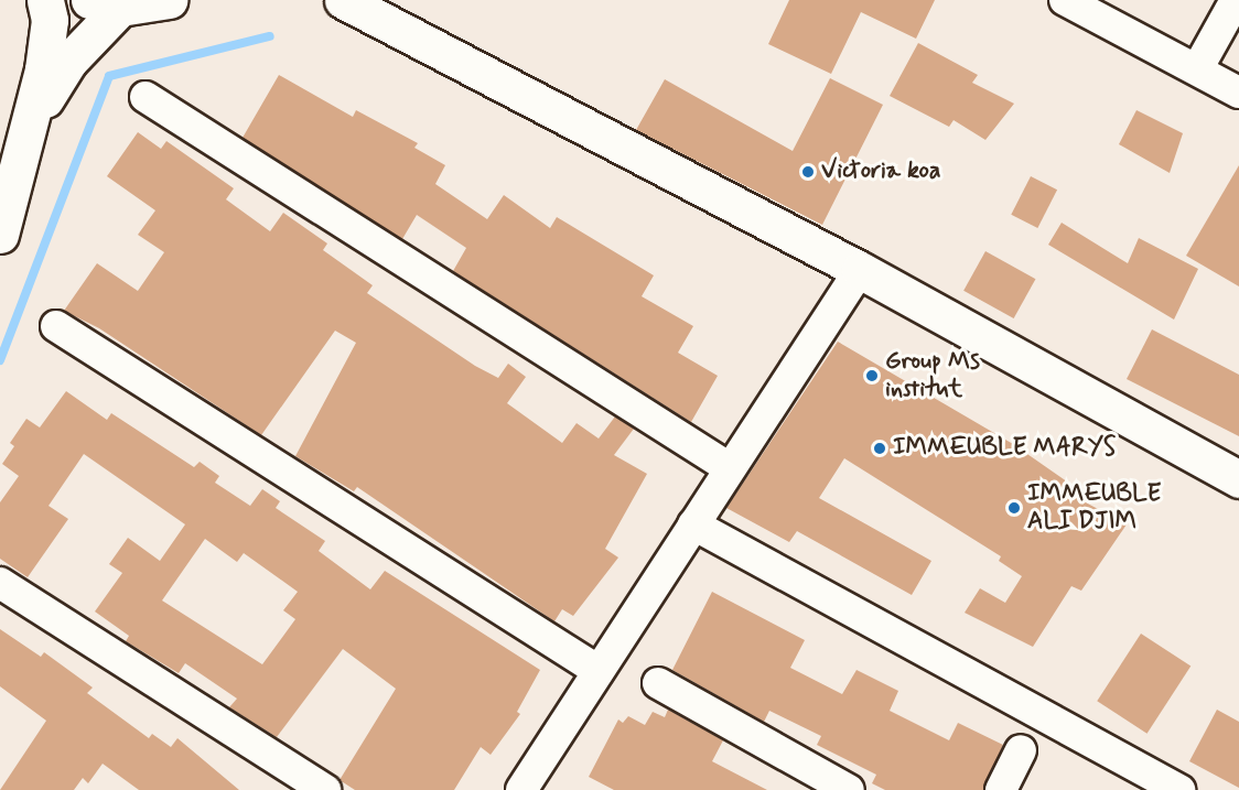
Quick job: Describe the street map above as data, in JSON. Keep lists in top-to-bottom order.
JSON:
{
  "places": [
    "Victoria koa",
    "Group Ms institut",
    "IMMEUBLE MARYS",
    "IMMEUBLE ALI DJIM"
  ]
}
